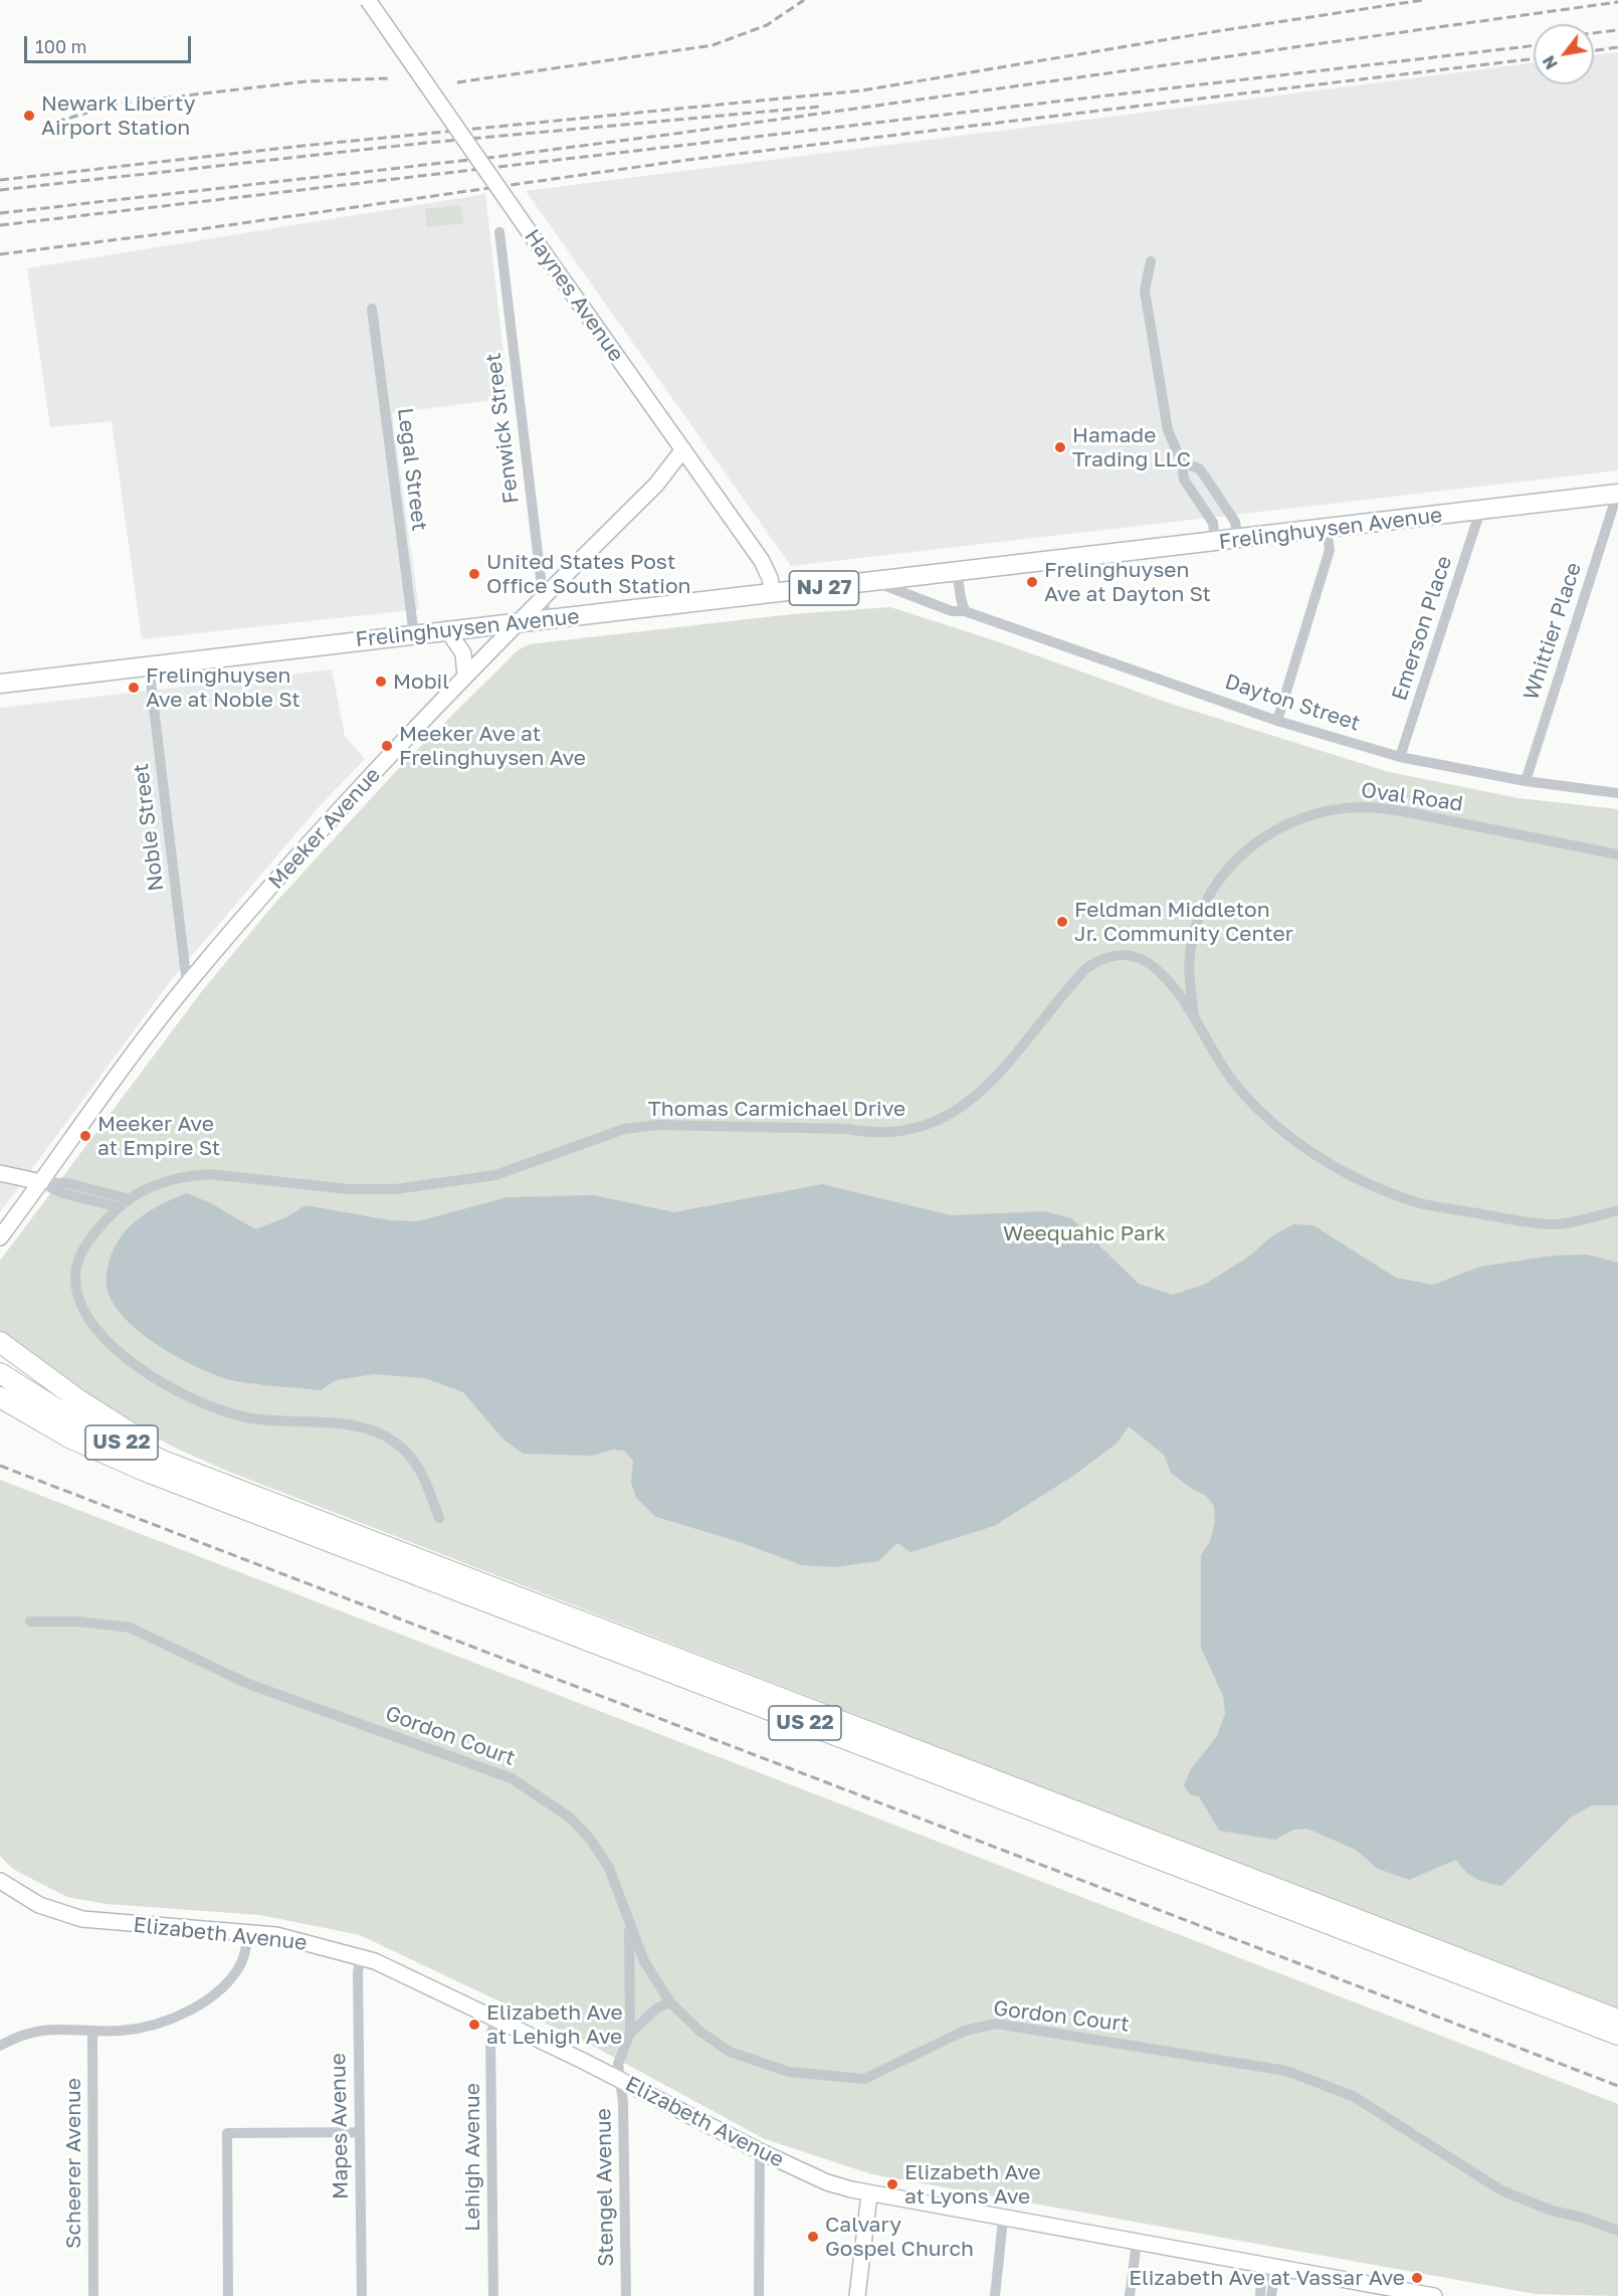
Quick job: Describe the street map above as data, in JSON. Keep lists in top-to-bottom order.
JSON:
{
  "streets": {
    "highway": ["US 22"],
    "main road": [
      "Haynes Avenue",
      "Frelinghuysen Avenue",
      "NJ 27",
      "Meeker Avenue",
      "Elizabeth Avenue"
    ],
    "street": [
      "Fenwick Street",
      "Legal Street",
      "Emerson Place",
      "Whittier Place",
      "Dayton Street",
      "Oval Road",
      "Noble Street",
      "Thomas Carmichael Drive",
      "Gordon Court",
      "Mapes Avenue",
      "Lehigh Avenue",
      "Scheerer Avenue",
      "Stengel Avenue"
    ]
  },
  "crossings": [
    ["Haynes Avenue", "Frelinghuysen Avenue"],
    ["Haynes Avenue", "Meeker Avenue"],
    ["Fenwick Street", "Frelinghuysen Avenue"],
    ["Fenwick Street", "Meeker Avenue"],
    ["Legal Street", "Frelinghuysen Avenue"],
    ["Frelinghuysen Avenue", "Emerson Place"],
    ["Frelinghuysen Avenue", "Whittier Place"],
    ["Frelinghuysen Avenue", "Dayton Street"],
    ["Frelinghuysen Avenue", "Noble Street"],
    ["Frelinghuysen Avenue", "Meeker Avenue"],
    ["Emerson Place", "Dayton Street"],
    ["Whittier Place", "Dayton Street"],
    ["Oval Road", "Thomas Carmichael Drive"],
    ["Noble Street", "Meeker Avenue"],
    ["Elizabeth Avenue", "Mapes Avenue"],
    ["Elizabeth Avenue", "Lehigh Avenue"],
    ["Elizabeth Avenue", "Stengel Avenue"]
  ],
  "parks": ["Weequahic Park"],
  "places": [
    "Newark Liberty Airport Station",
    "Hamade Trading LLC",
    "United States Post Office South Station",
    "Frelinghuysen Ave at Dayton St",
    "Mobil",
    "Frelinghuysen Ave at Noble St",
    "Meeker Ave at Frelinghuysen Ave",
    "Feldman Middleton Jr. Community Center",
    "Meeker Ave at Empire St",
    "Elizabeth Ave at Lehigh Ave",
    "Elizabeth Ave at Lyons Ave",
    "Calvary Gospel Church",
    "Elizabeth Ave at Vassar Ave"
  ],
  "scale_bar": "100 m",
  "north": "bottom left"
}
